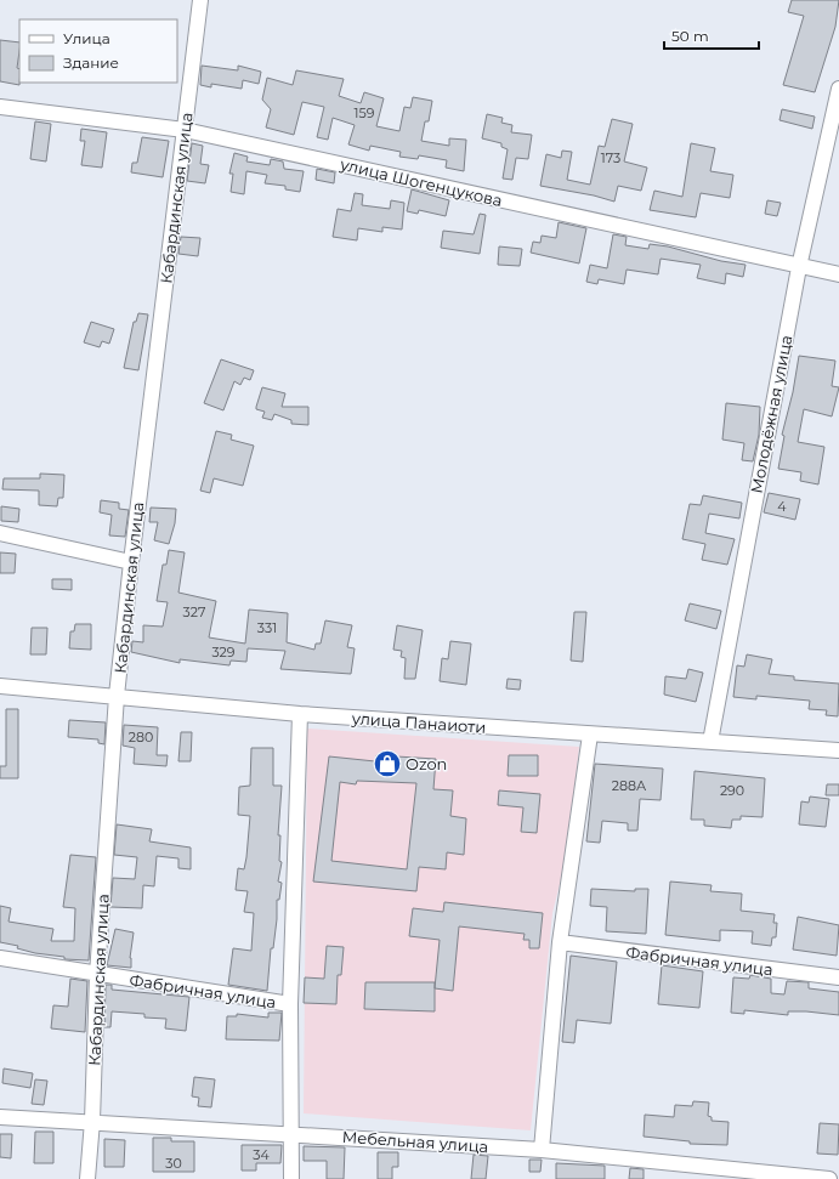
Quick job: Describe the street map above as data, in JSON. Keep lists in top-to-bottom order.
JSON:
{
  "streets": {
    "street": [
      "улица Шогенцукова",
      "Кабардинская улица",
      "Молодёжная улица",
      "улица Панаиоти",
      "Фабричная улица",
      "Мебельная улица"
    ]
  },
  "crossings": [
    ["улица Шогенцукова", "Кабардинская улица"],
    ["улица Шогенцукова", "Молодёжная улица"],
    ["Кабардинская улица", "улица Панаиоти"],
    ["Кабардинская улица", "Фабричная улица"],
    ["Кабардинская улица", "Мебельная улица"],
    ["Молодёжная улица", "улица Панаиоти"]
  ],
  "places": {
    "shop": ["Ozon"]
  },
  "house_numbers": [
    "159",
    "173",
    "4",
    "327",
    "331",
    "329",
    "280",
    "288А",
    "290",
    "34",
    "30"
  ],
  "legend": ["Улица", "Здание"],
  "scale_bar": "50 m"
}
